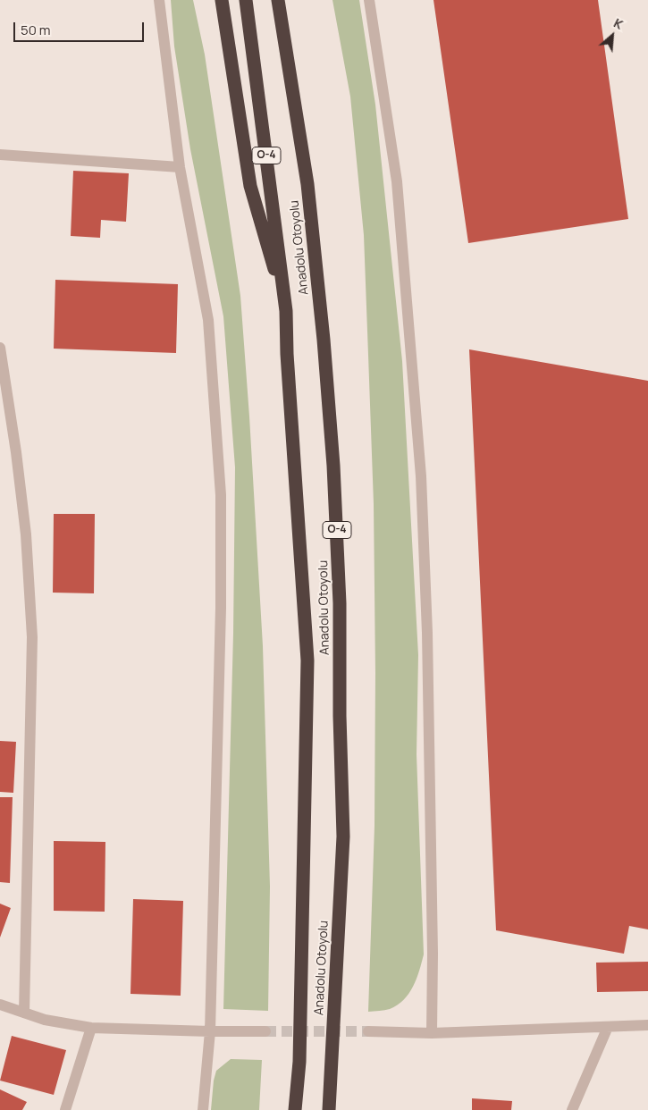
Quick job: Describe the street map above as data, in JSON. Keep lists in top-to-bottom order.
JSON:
{
  "streets": {
    "highway": ["O-4", "Anadolu Otoyolu"]
  },
  "scale_bar": "50 m",
  "north": "top right"
}
